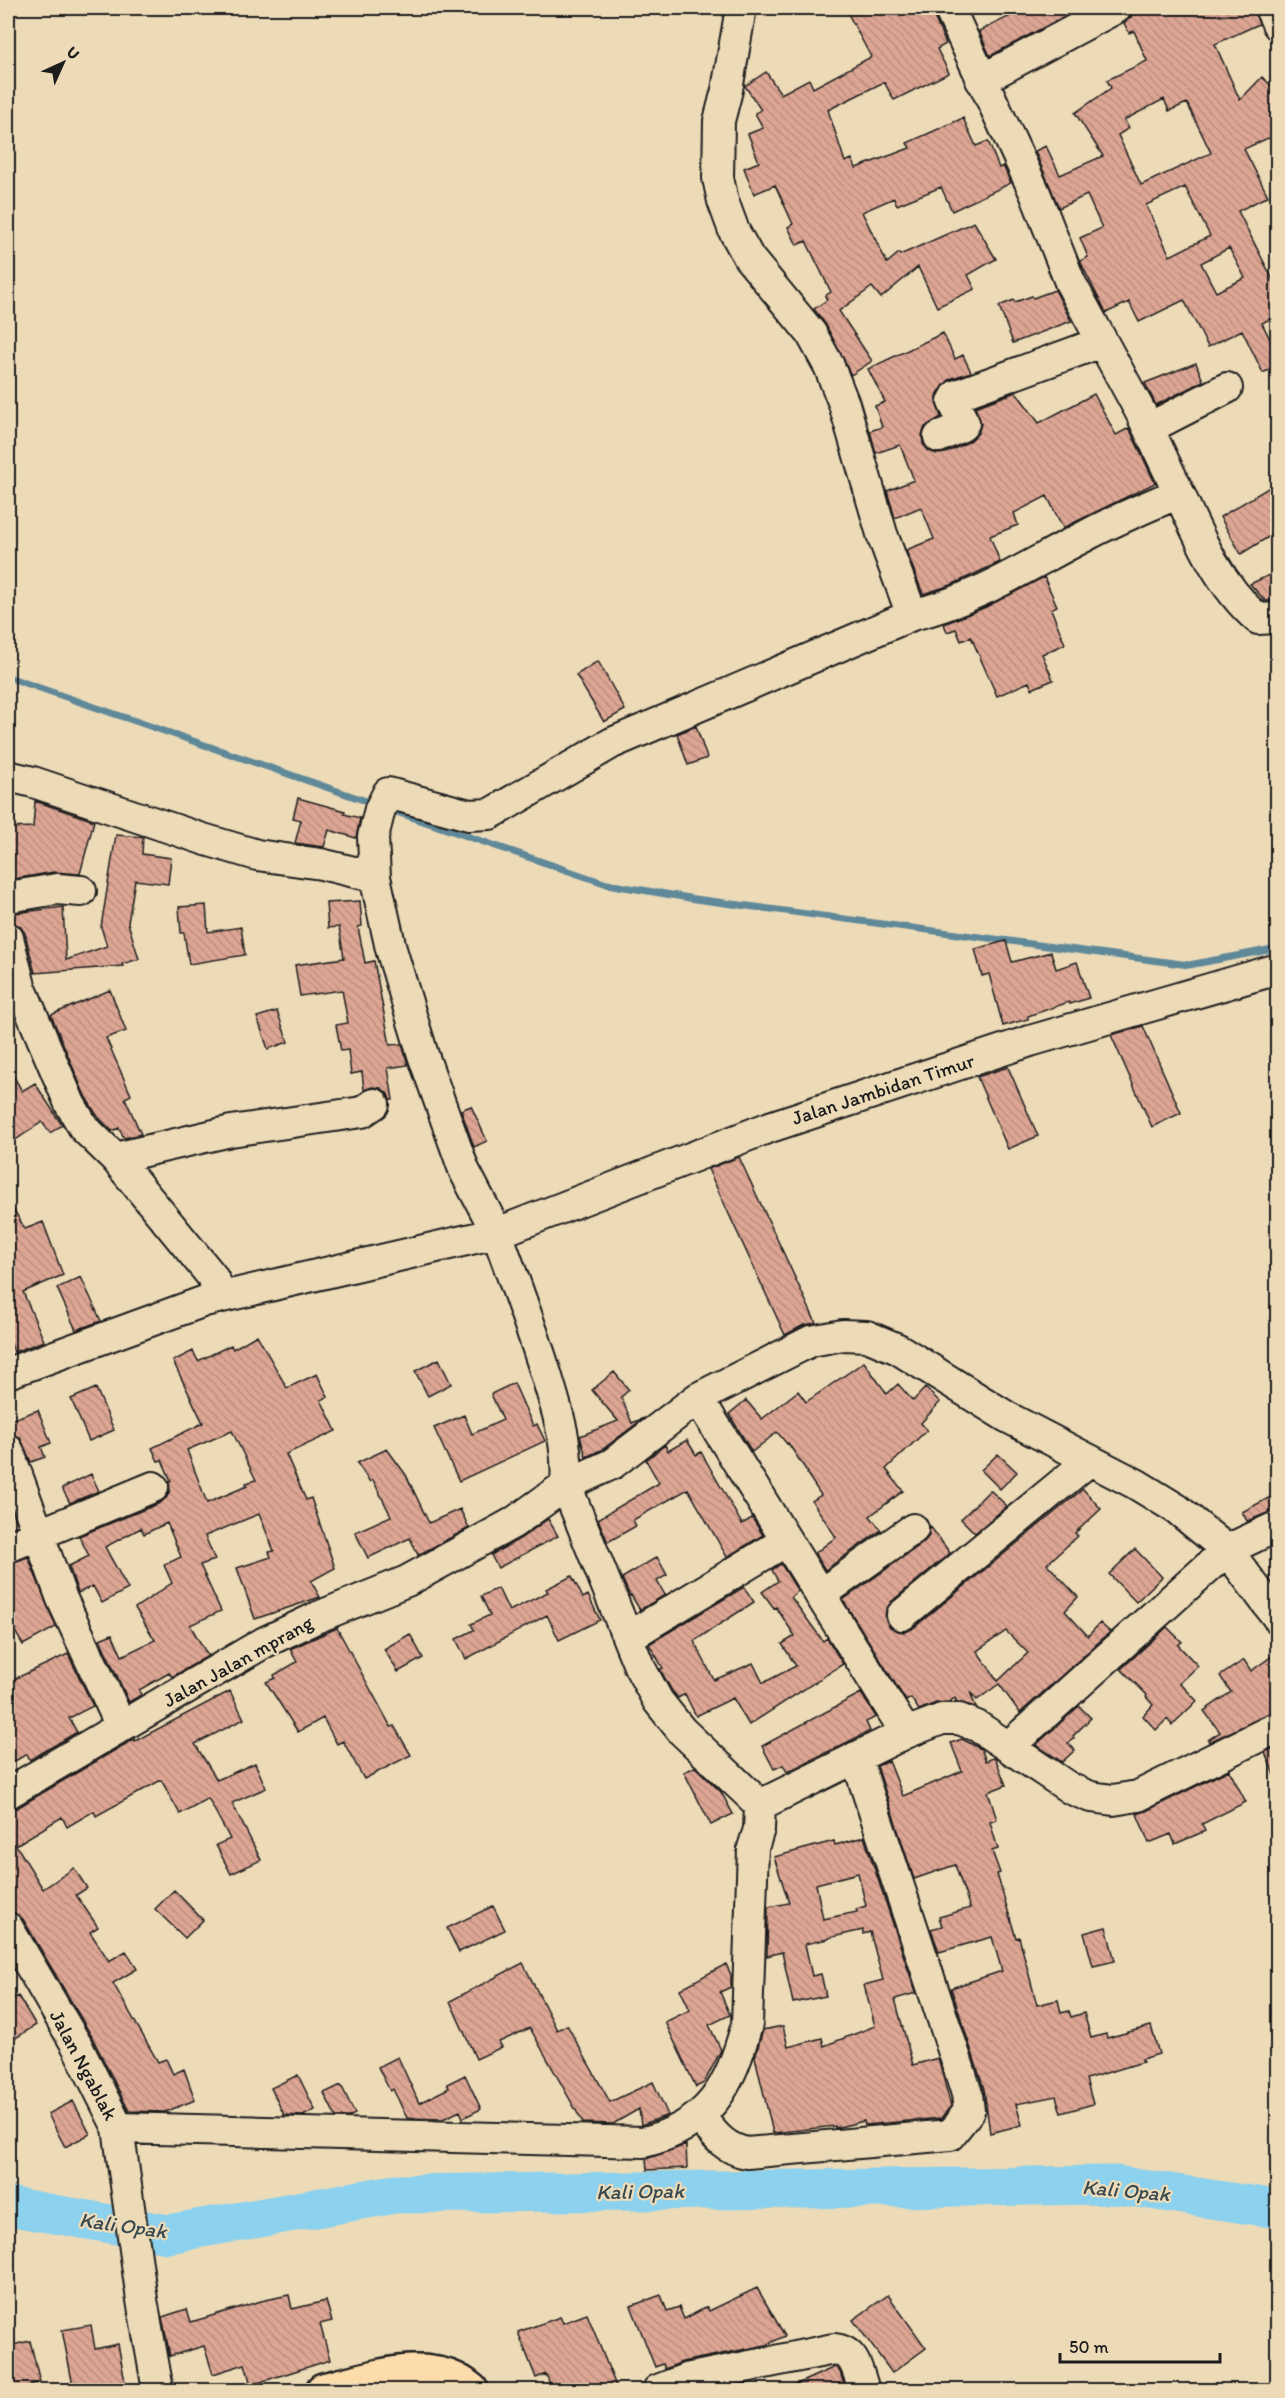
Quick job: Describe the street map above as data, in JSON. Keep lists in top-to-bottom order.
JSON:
{
  "streets": {
    "street": ["Jalan Jambidan Timur", "Jalan Jalan mprang", "Jalan Ngablak"]
  },
  "water": ["Kali Opak"],
  "scale_bar": "50 m",
  "north": "top right"
}
